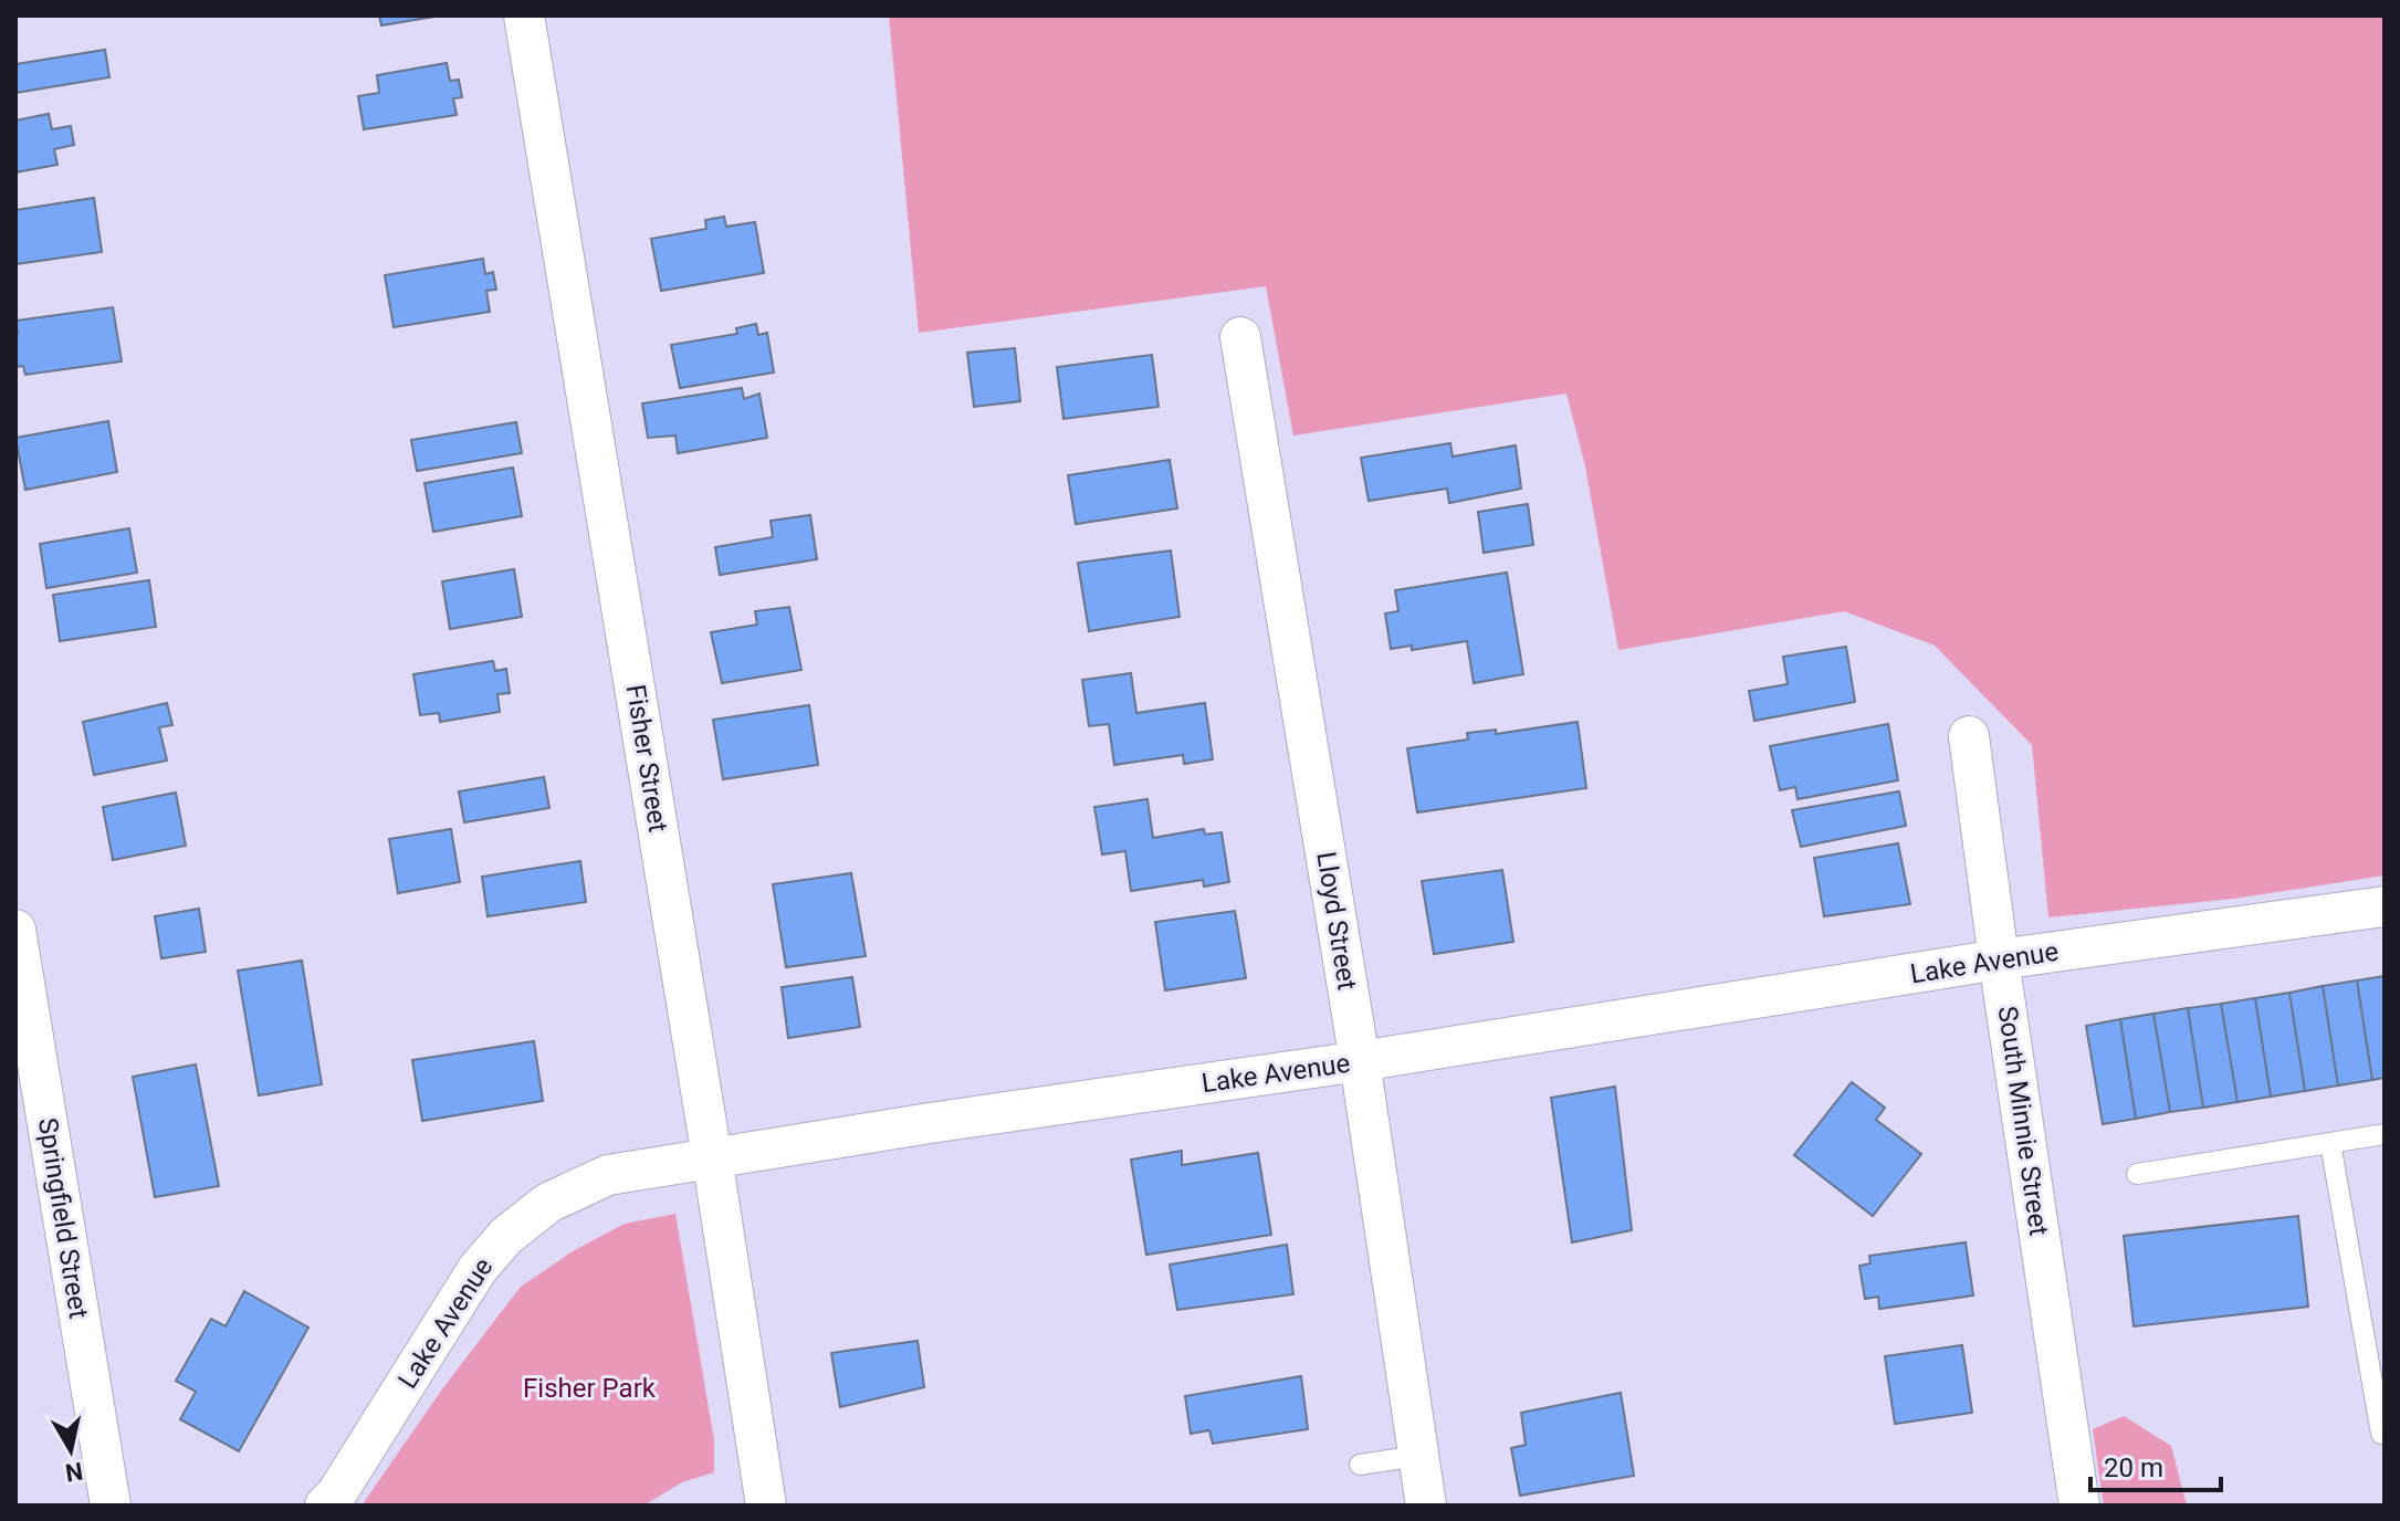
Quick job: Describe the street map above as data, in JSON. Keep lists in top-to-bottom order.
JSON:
{
  "streets": {
    "street": [
      "Fisher Street",
      "Lloyd Street",
      "Lake Avenue",
      "South Minnie Street",
      "Springfield Street"
    ]
  },
  "crossings": [
    ["Fisher Street", "Lake Avenue"],
    ["Lloyd Street", "Lake Avenue"],
    ["Lake Avenue", "South Minnie Street"]
  ],
  "parks": ["Fisher Park"],
  "scale_bar": "20 m",
  "north": "bottom"
}
